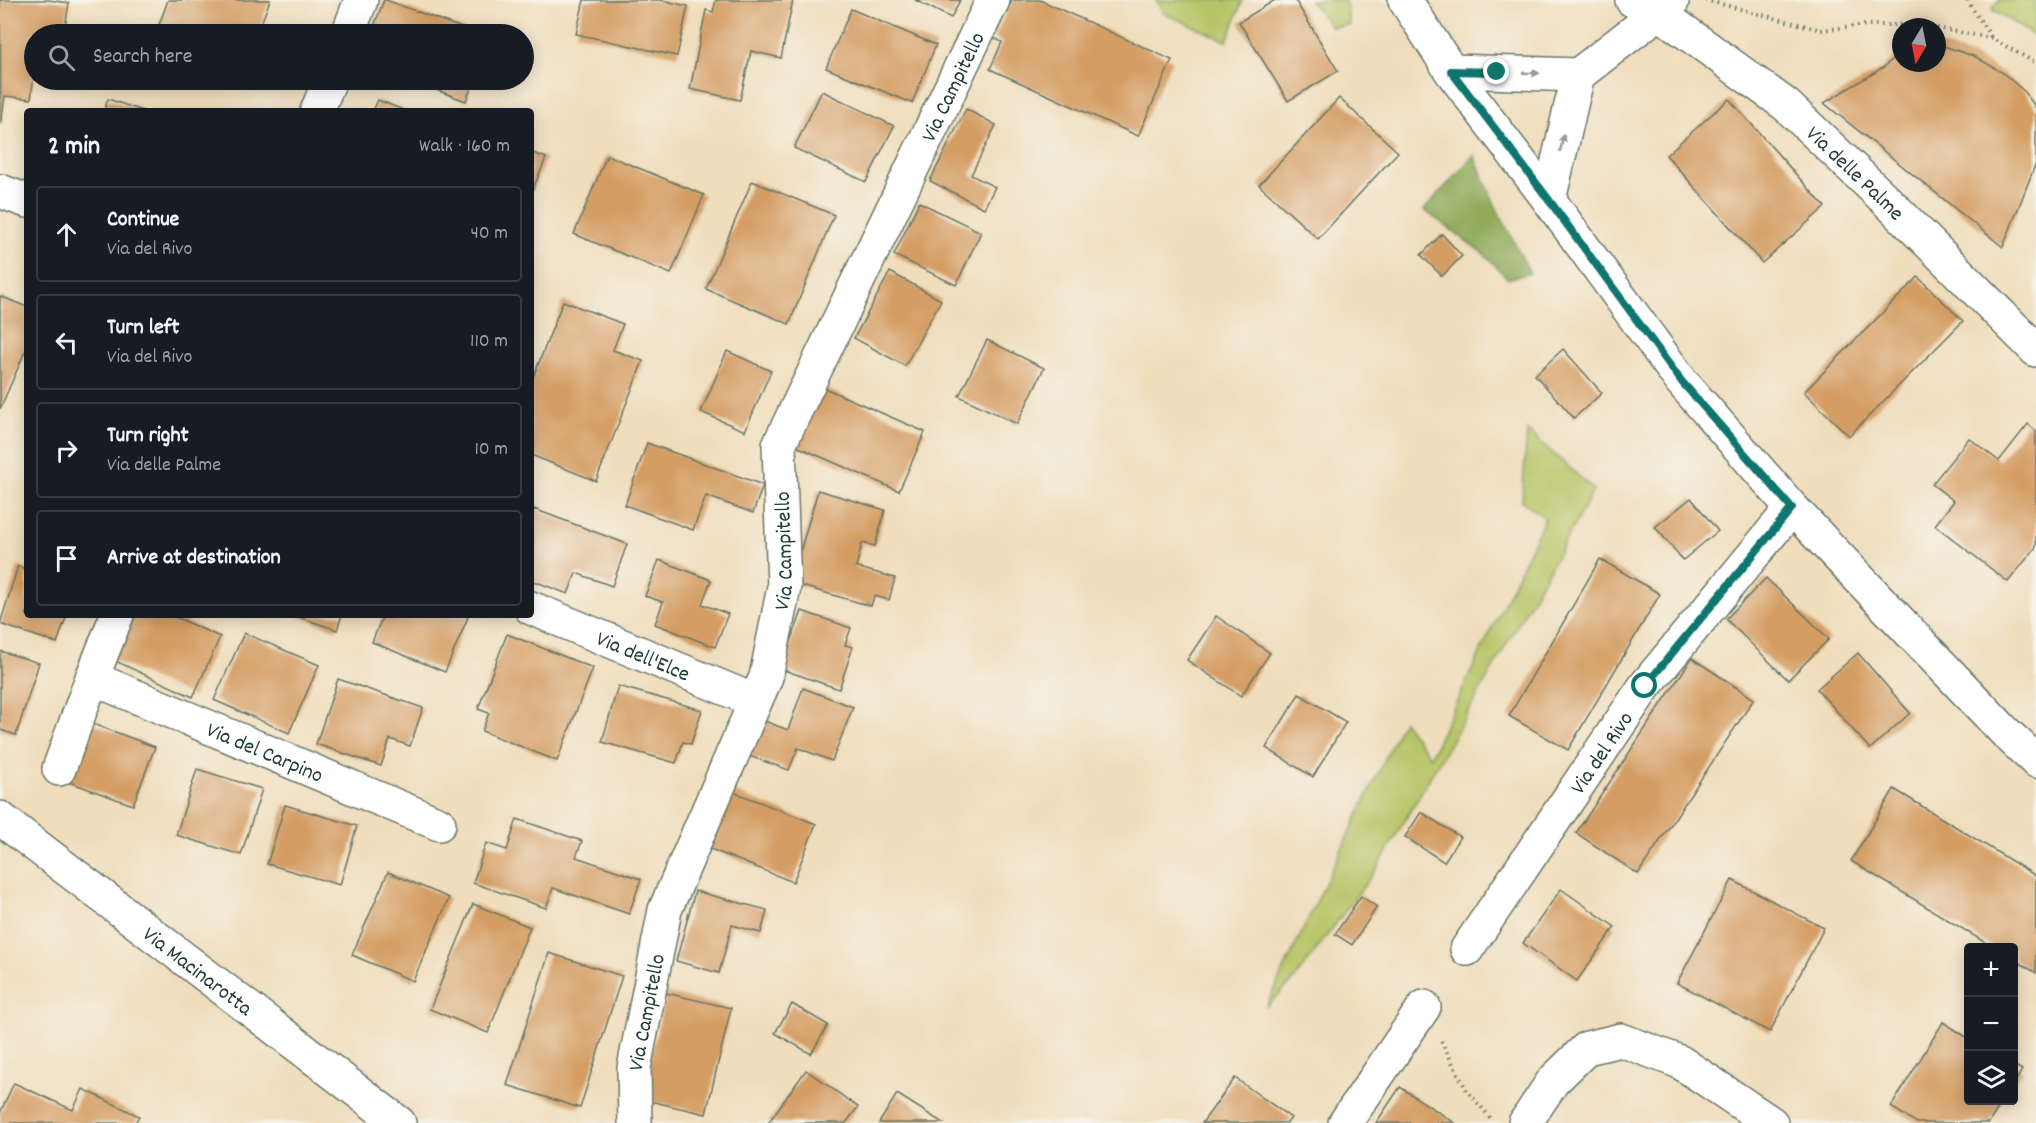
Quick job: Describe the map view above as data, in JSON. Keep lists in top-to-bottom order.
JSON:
{
  "streets": {
    "street": [
      "Via Campitello",
      "Via delle Palme",
      "Via dell'Elce",
      "Via del Carpino",
      "Via del Rivo",
      "Via Macinarotta"
    ]
  },
  "crossings": [
    ["Via Campitello", "Via dell'Elce"]
  ],
  "north": "bottom",
  "page": {
    "search": "Search here",
    "heading": ["2 min", "Walk · 160 m"],
    "list": [
      ["Continue", "Via del Rivo", "40 m"],
      ["Turn left", "Via del Rivo", "110 m"],
      ["Turn right", "Via delle Palme", "10 m"],
      "Arrive at destination"
    ],
    "map_buttons": ["+", "−"]
  }
}
